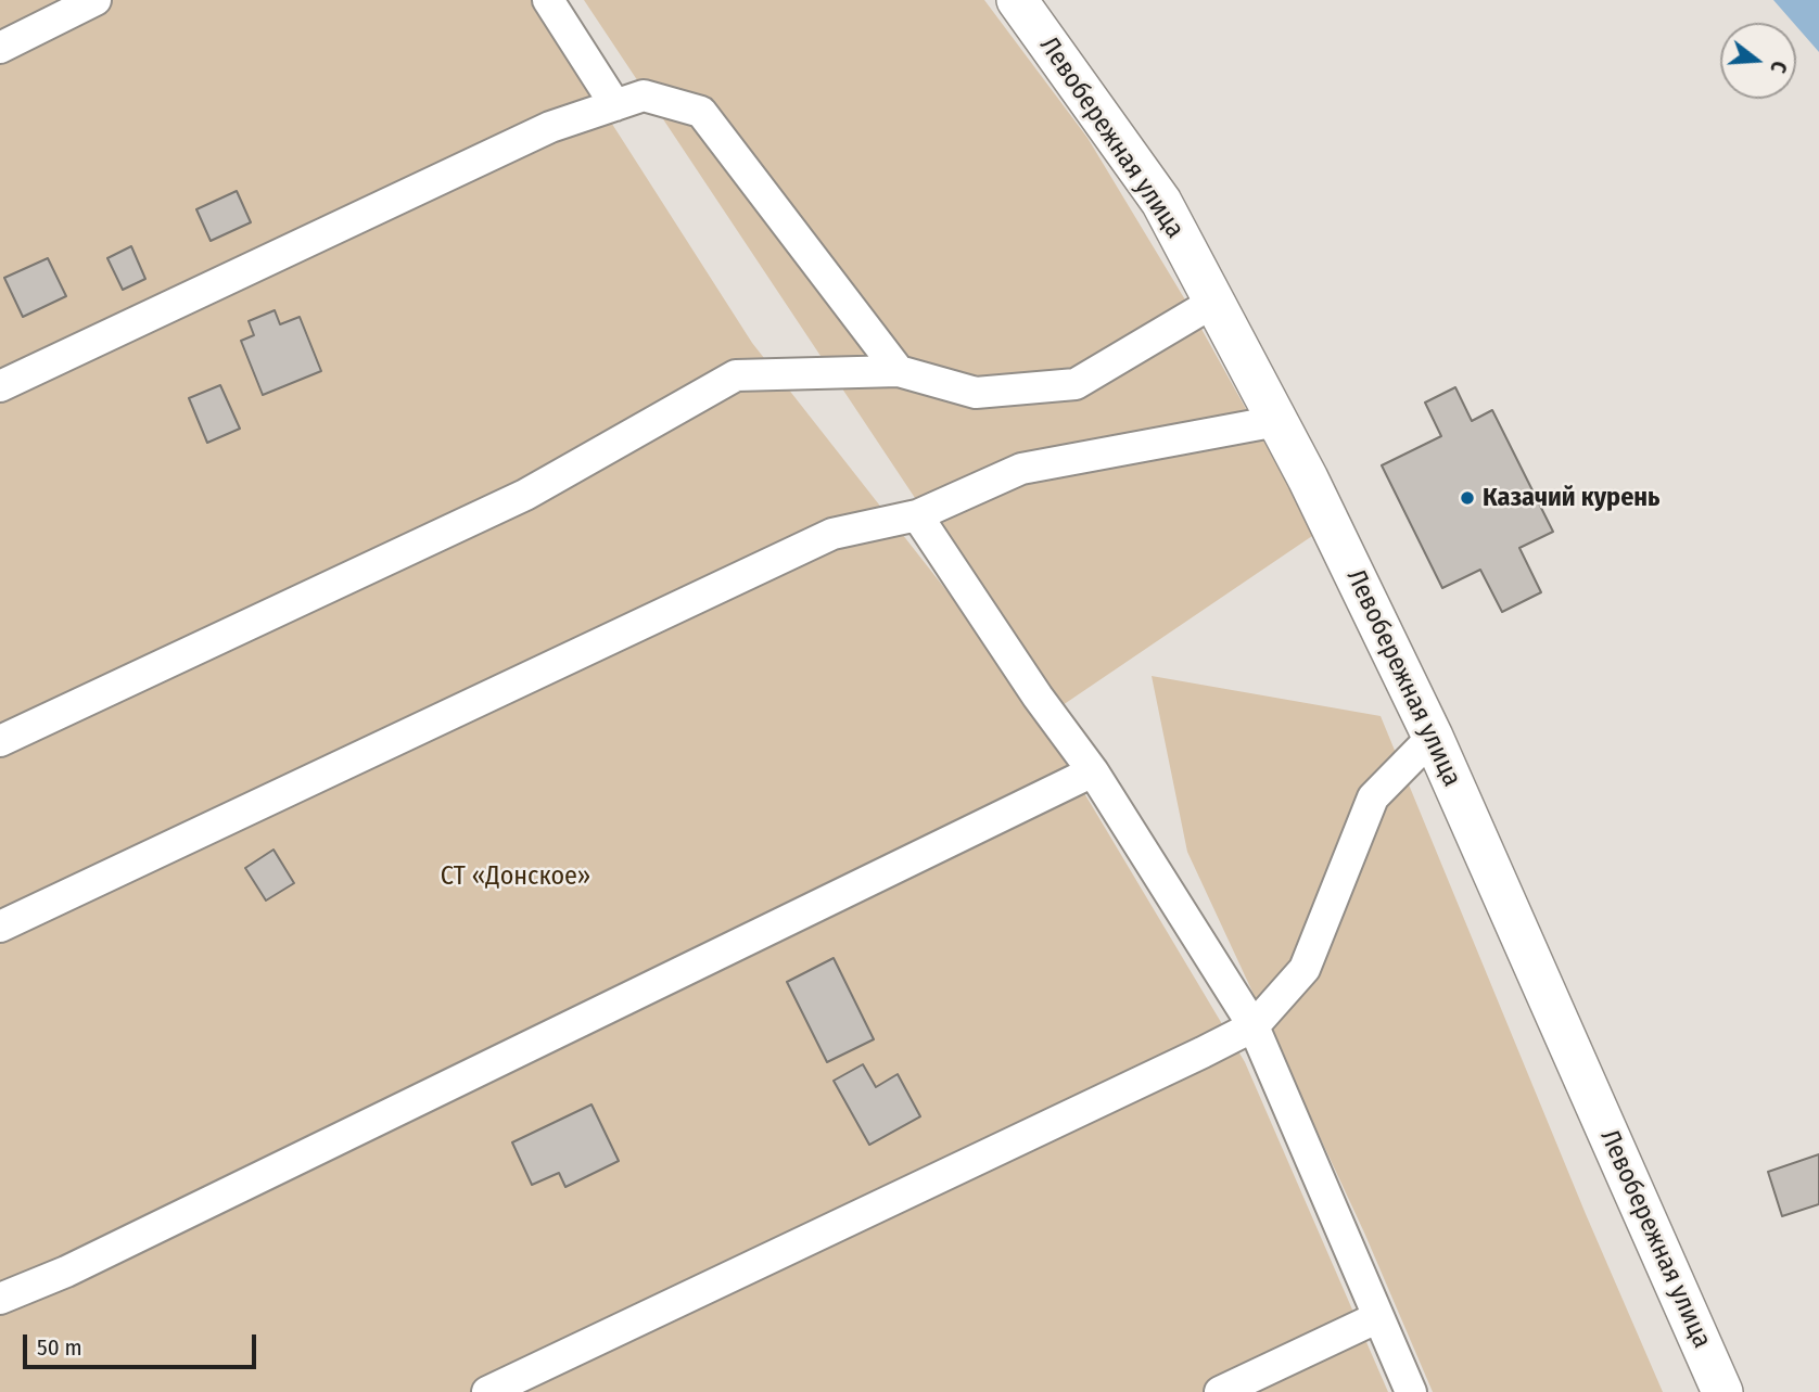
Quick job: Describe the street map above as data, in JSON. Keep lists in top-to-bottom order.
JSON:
{
  "streets": {
    "main road": ["Левобережная улица"]
  },
  "parks": ["СТ «Донское»"],
  "places": ["Казачий курень"],
  "scale_bar": "50 m",
  "north": "right"
}
